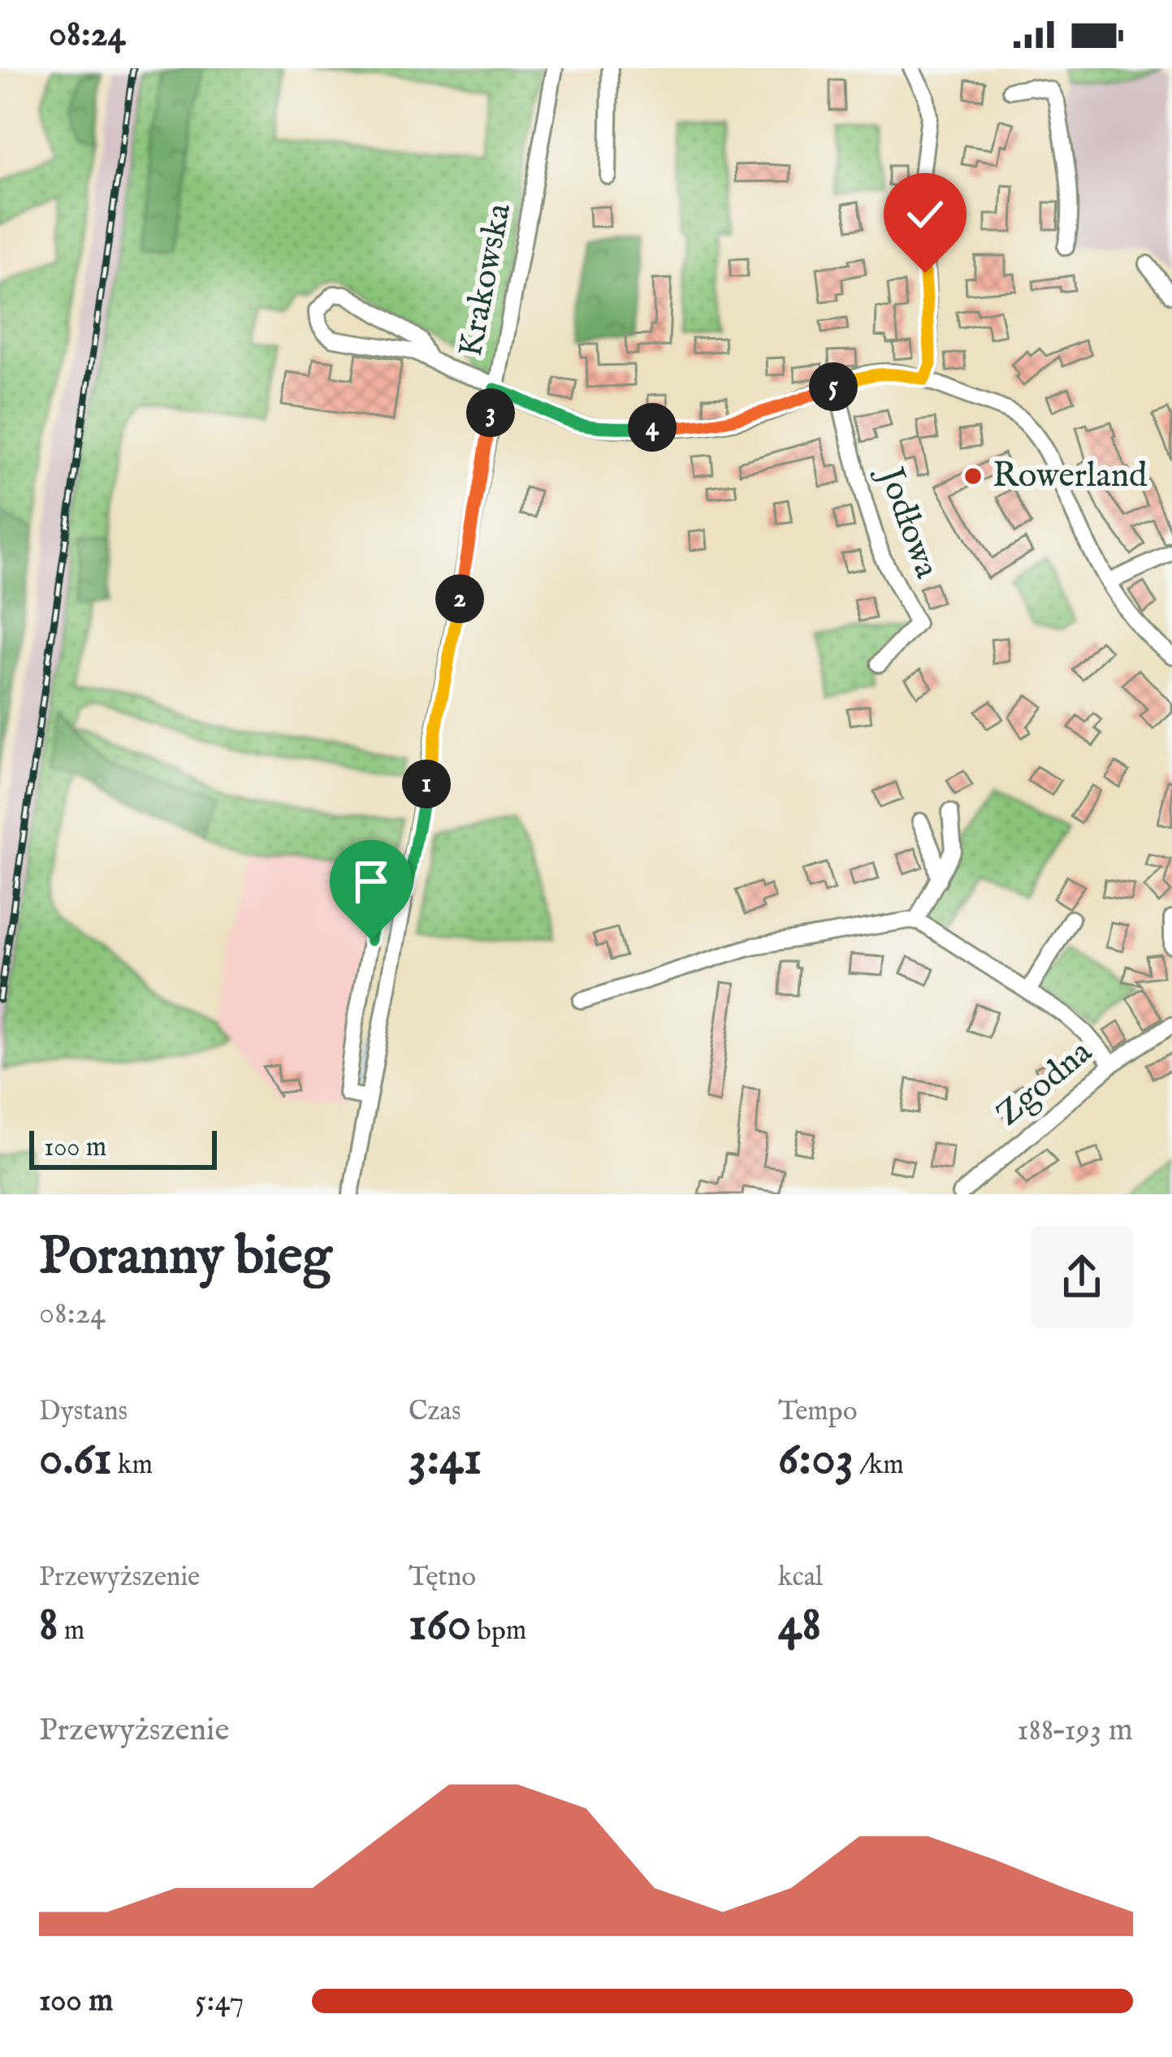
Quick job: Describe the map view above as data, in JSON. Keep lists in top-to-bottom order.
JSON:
{
  "streets": {
    "street": ["Krakowska", "Jodłowa", "Zgodna"]
  },
  "places": ["Rowerland"],
  "scale_bar": "100 m",
  "page": {
    "status": "08:24",
    "pins": [
      "5",
      "3",
      "4",
      "2",
      "1"
    ],
    "scale": "100 m",
    "heading": ["Poranny bieg", "08:24"],
    "stats": [
      ["Dystans", "0.61 km"],
      ["Czas", "3:41"],
      ["Tempo", "6:03 /km"],
      ["Przewyższenie", "8 m"],
      ["Tętno", "160 bpm"],
      ["kcal", "48"]
    ],
    "chart": ["Przewyższenie", "188–193 m"],
    "list": [
      {
        "name": "100 m",
        "note": "5:47"
      }
    ]
  }
}
